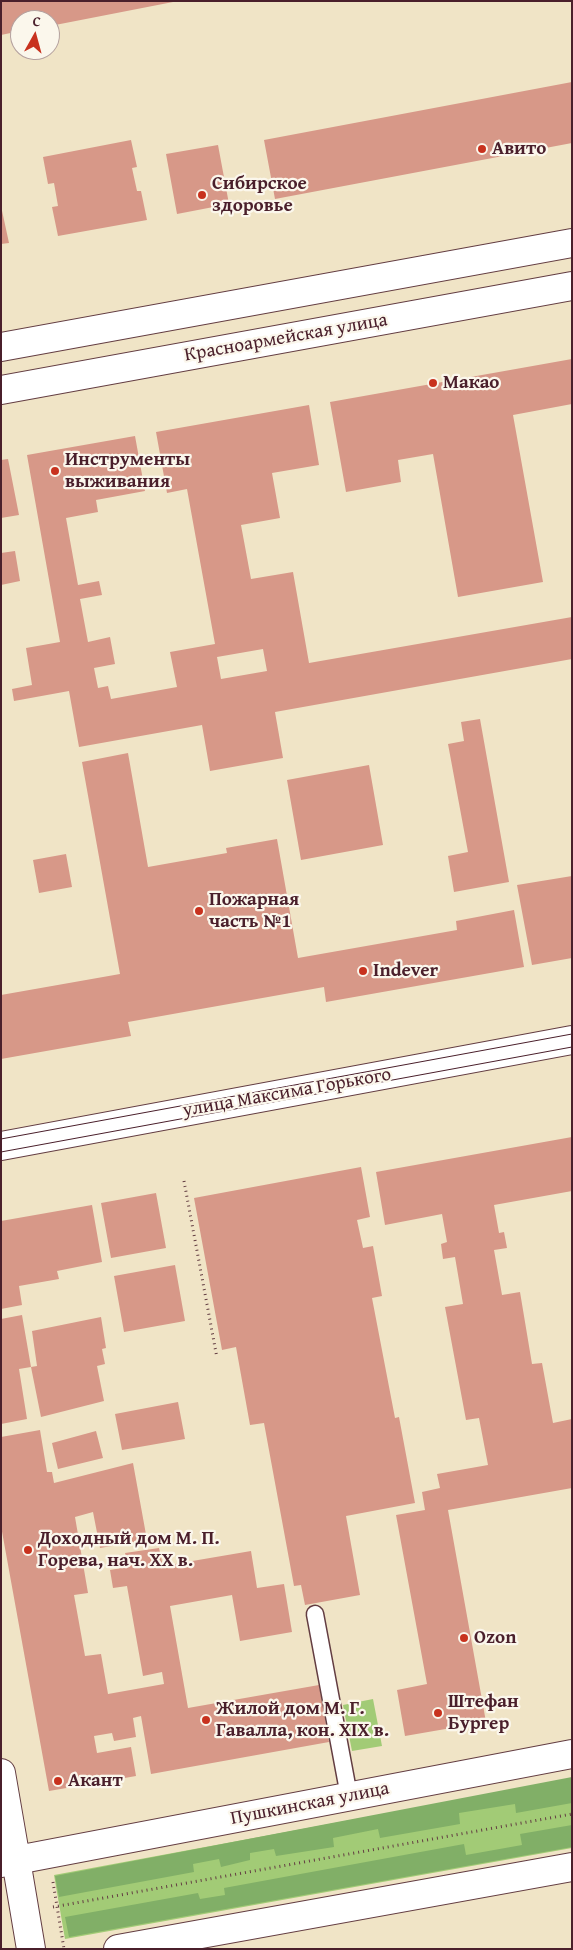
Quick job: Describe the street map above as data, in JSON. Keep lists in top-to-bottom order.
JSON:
{
  "streets": {
    "main road": ["Красноармейская улица", "улица Максима Горького", "Пушкинская улица"]
  },
  "places": [
    "Авито",
    "Сибирское здоровье",
    "Макао",
    "Инструменты выживания",
    "Пожарная часть №1",
    "Indever",
    "Доходный дом М. П. Горева, нач. ХХ в.",
    "Ozon",
    "Штефан Бургер",
    "Жилой дом М. Г. Гавалла, кон. XIX в.",
    "Акант"
  ],
  "north": "top"
}
